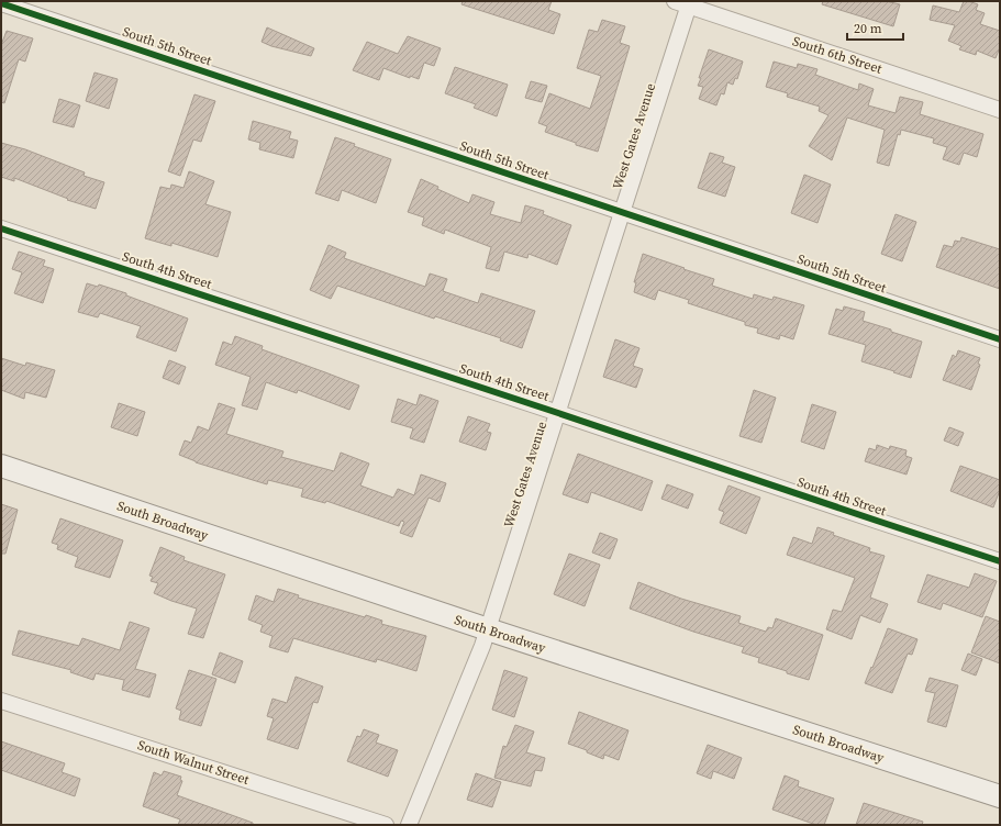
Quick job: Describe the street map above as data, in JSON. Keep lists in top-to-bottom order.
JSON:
{
  "streets": {
    "street": [
      "South 5th Street",
      "South 6th Street",
      "West Gates Avenue",
      "South 4th Street",
      "South Broadway",
      "South Walnut Street"
    ]
  },
  "crossings": [
    ["South 5th Street", "West Gates Avenue"],
    ["South 6th Street", "West Gates Avenue"],
    ["West Gates Avenue", "South 4th Street"],
    ["West Gates Avenue", "South Broadway"]
  ],
  "scale_bar": "20 m"
}
